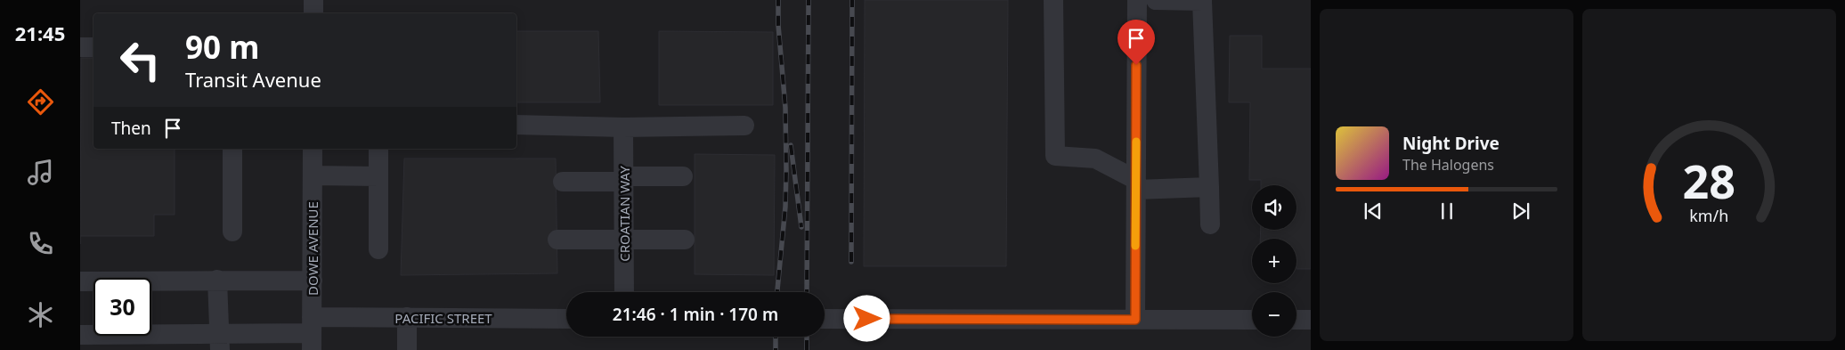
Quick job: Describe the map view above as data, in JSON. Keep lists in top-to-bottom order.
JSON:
{
  "streets": {
    "street": ["CROATIAN WAY", "DOWE AVENUE", "PACIFIC STREET"]
  },
  "crossings": [
    ["DOWE AVENUE", "PACIFIC STREET"]
  ],
  "page": {
    "tabs": "21:45",
    "turn": ["90 m", "Transit Avenue"],
    "then": "Then",
    "song": ["Night Drive", "The Halogens"],
    "map_buttons": ["+", "−"],
    "limit": "30",
    "trip": "21:46 · 1 min · 170 m",
    "gauge": ["28", "km/h"]
  }
}
